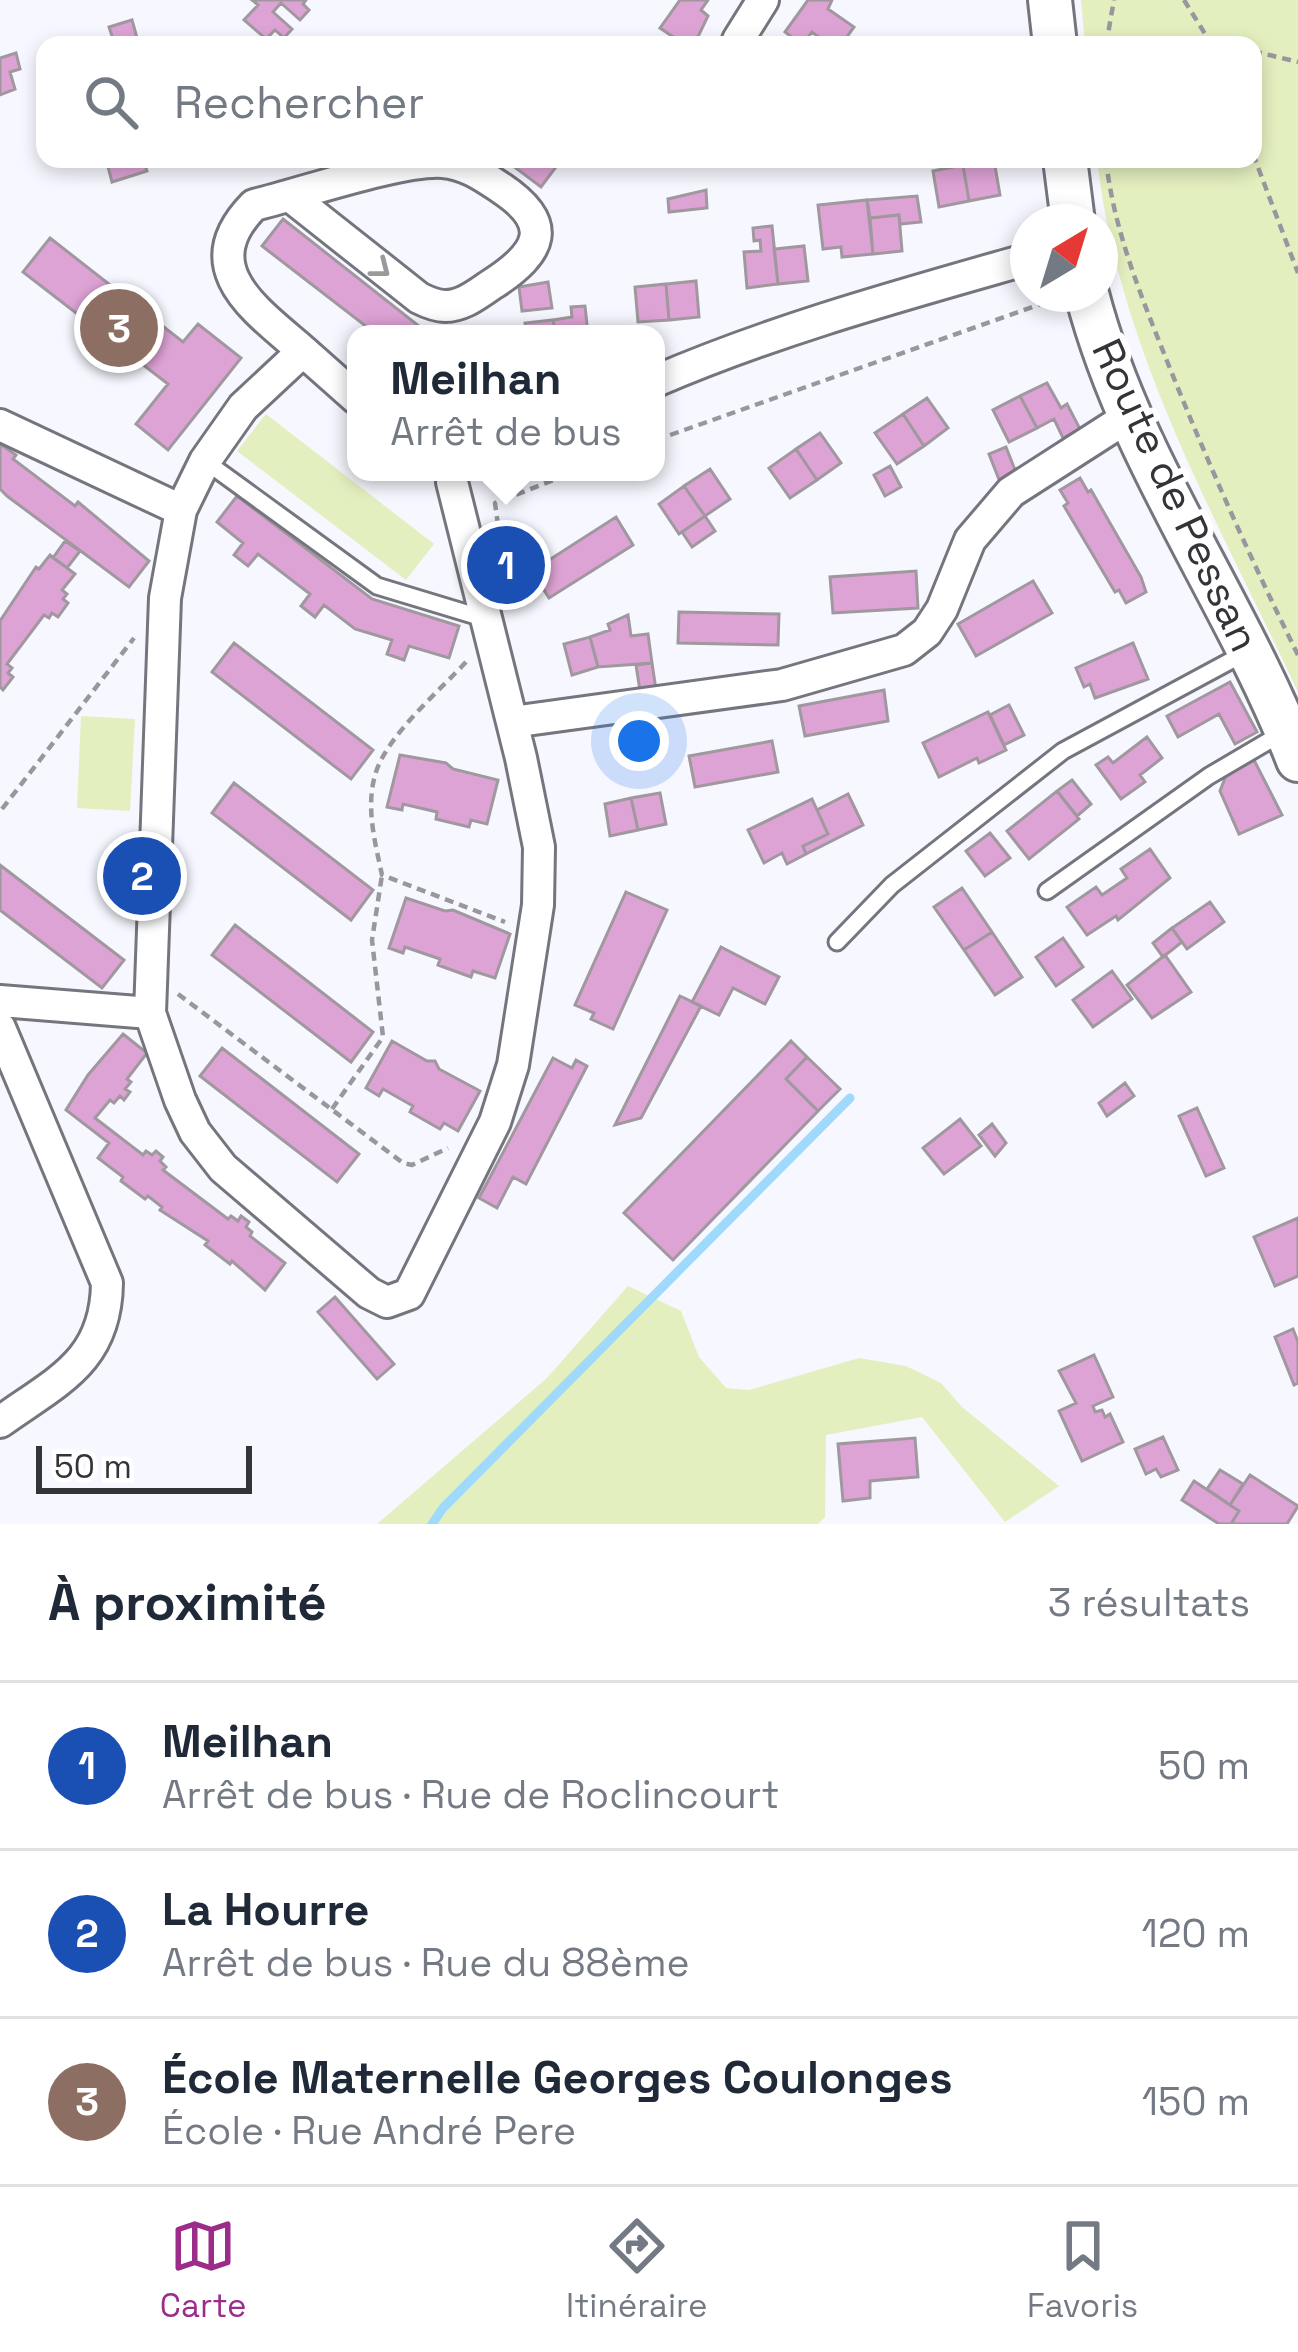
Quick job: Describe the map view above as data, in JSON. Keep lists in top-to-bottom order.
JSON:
{
  "streets": {
    "main road": ["Route de Pessan"]
  },
  "scale_bar": "50 m",
  "north": "top right",
  "page": {
    "search": "Rechercher",
    "pins": ["3", "1", "2"],
    "popup": ["Meilhan", "Arrêt de bus"],
    "scale": "50 m",
    "heading": ["À proximité", "3 résultats"],
    "list": [
      {
        "mark": "1",
        "name": "Meilhan",
        "note": "Arrêt de bus · Rue de Roclincourt",
        "value": "50 m"
      },
      {
        "mark": "2",
        "name": "La Hourre",
        "note": "Arrêt de bus · Rue du 88ème",
        "value": "120 m"
      },
      {
        "mark": "3",
        "name": "École Maternelle Georges Coulonges",
        "note": "École · Rue André Pere",
        "value": "150 m"
      }
    ],
    "nav": ["Carte", "Itinéraire", "Favoris"]
  }
}
